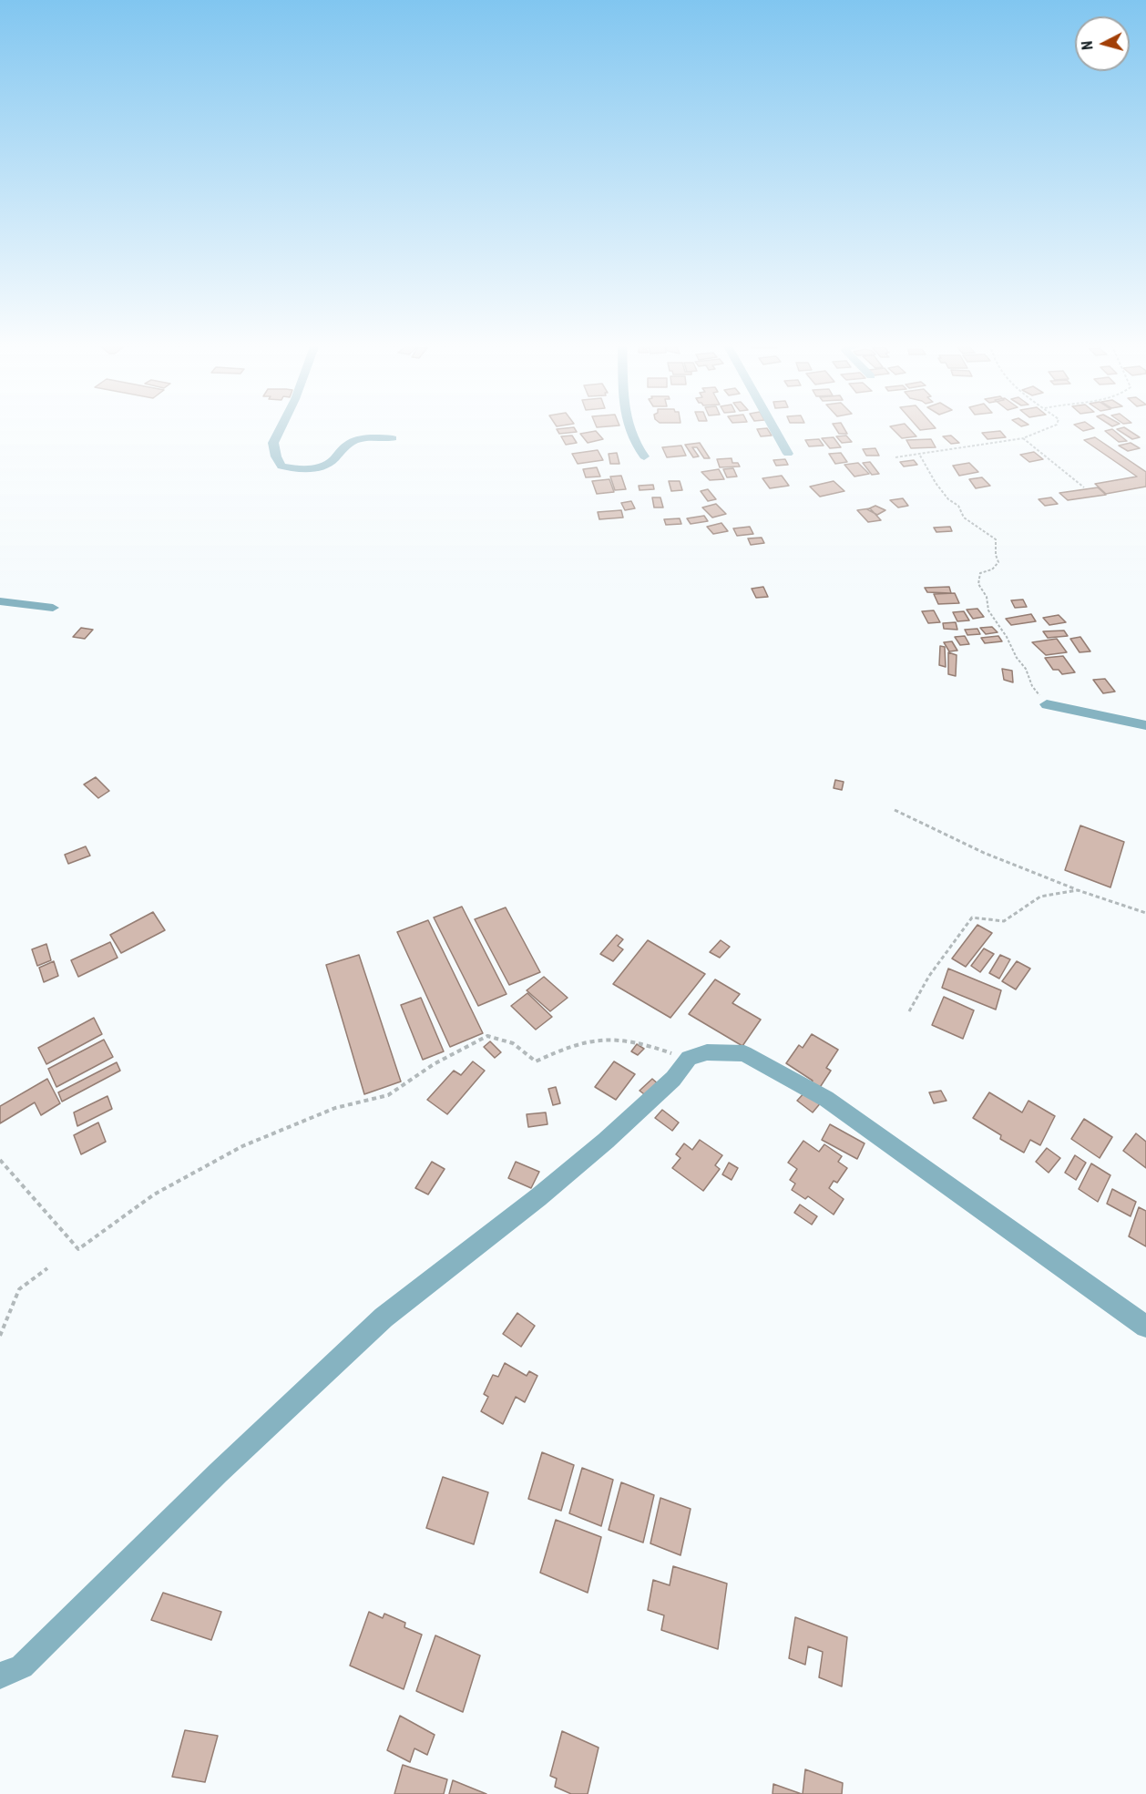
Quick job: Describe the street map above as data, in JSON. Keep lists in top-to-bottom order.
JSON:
{
  "north": "left"
}
